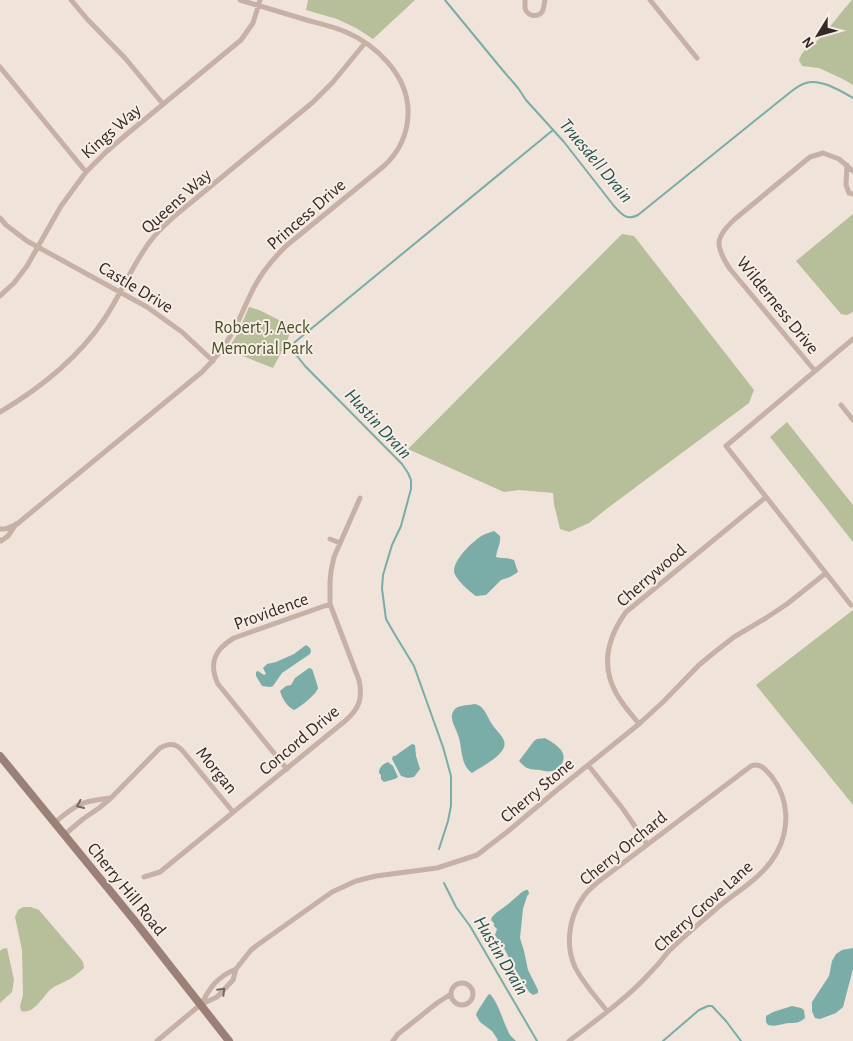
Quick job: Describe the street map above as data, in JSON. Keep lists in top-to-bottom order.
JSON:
{
  "streets": {
    "main road": ["Cherry Hill Road"],
    "street": [
      "Kings Way",
      "Queens Way",
      "Princess Drive",
      "Castle Drive",
      "Wilderness Drive",
      "Cherrywood",
      "Providence",
      "Concord Drive",
      "Morgan",
      "Cherry Stone",
      "Cherry Orchard",
      "Cherry Grove Lane"
    ]
  },
  "crossings": [
    ["Kings Way", "Princess Drive"],
    ["Kings Way", "Castle Drive"],
    ["Queens Way", "Princess Drive"],
    ["Queens Way", "Castle Drive"],
    ["Princess Drive", "Castle Drive"],
    ["Cherrywood", "Cherry Stone"],
    ["Providence", "Concord Drive"],
    ["Concord Drive", "Morgan"],
    ["Cherry Stone", "Cherry Hill Road"],
    ["Cherry Orchard", "Cherry Grove Lane"]
  ],
  "water": ["Truesdell Drain", "Hustin Drain"],
  "parks": ["Robert J. Aeck Memorial Park"],
  "north": "bottom left"
}
